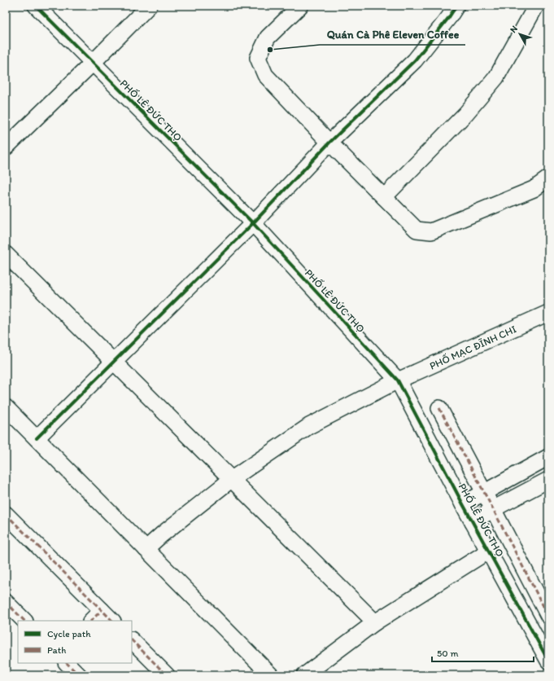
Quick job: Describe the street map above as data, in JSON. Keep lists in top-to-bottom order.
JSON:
{
  "streets": {
    "street": ["PHỐ LÊ ĐỨC THỌ", "PHỐ MẠC ĐĨNH CHI"]
  },
  "crossings": [
    ["PHỐ LÊ ĐỨC THỌ", "PHỐ MẠC ĐĨNH CHI"]
  ],
  "places": ["Quán Cà Phê Eleven Coffee"],
  "legend": ["Cycle path", "Path"],
  "scale_bar": "50 m",
  "north": "top left"
}
